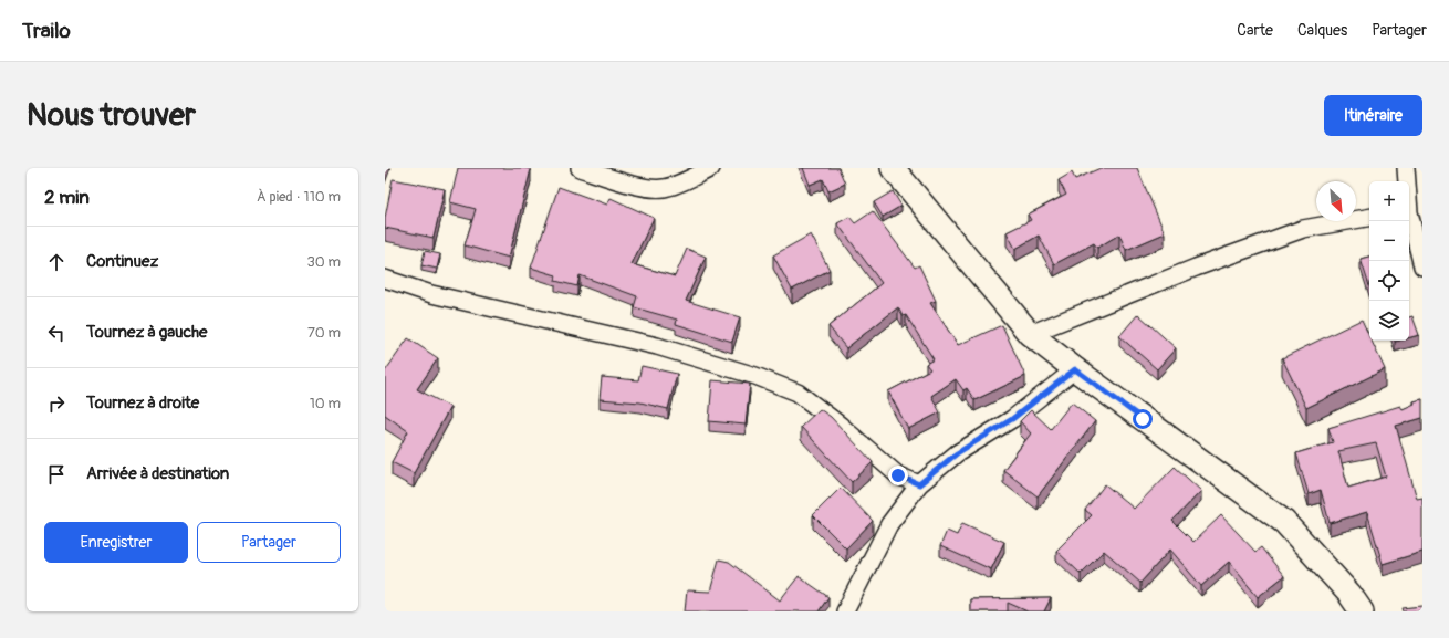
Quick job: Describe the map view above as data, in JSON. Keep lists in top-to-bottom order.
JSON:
{
  "north": "bottom right",
  "page": {
    "header": "Trailo",
    "nav": ["Carte", "Calques", "Partager"],
    "buttons": [
      "Itinéraire",
      ["Enregistrer", "Partager"]
    ],
    "title": "Nous trouver",
    "heading": ["2 min", "À pied · 110 m"],
    "map_buttons": ["+", "−"],
    "list": [
      ["Continuez", "30 m"],
      ["Tournez à gauche", "70 m"],
      ["Tournez à droite", "10 m"],
      "Arrivée à destination"
    ]
  }
}
